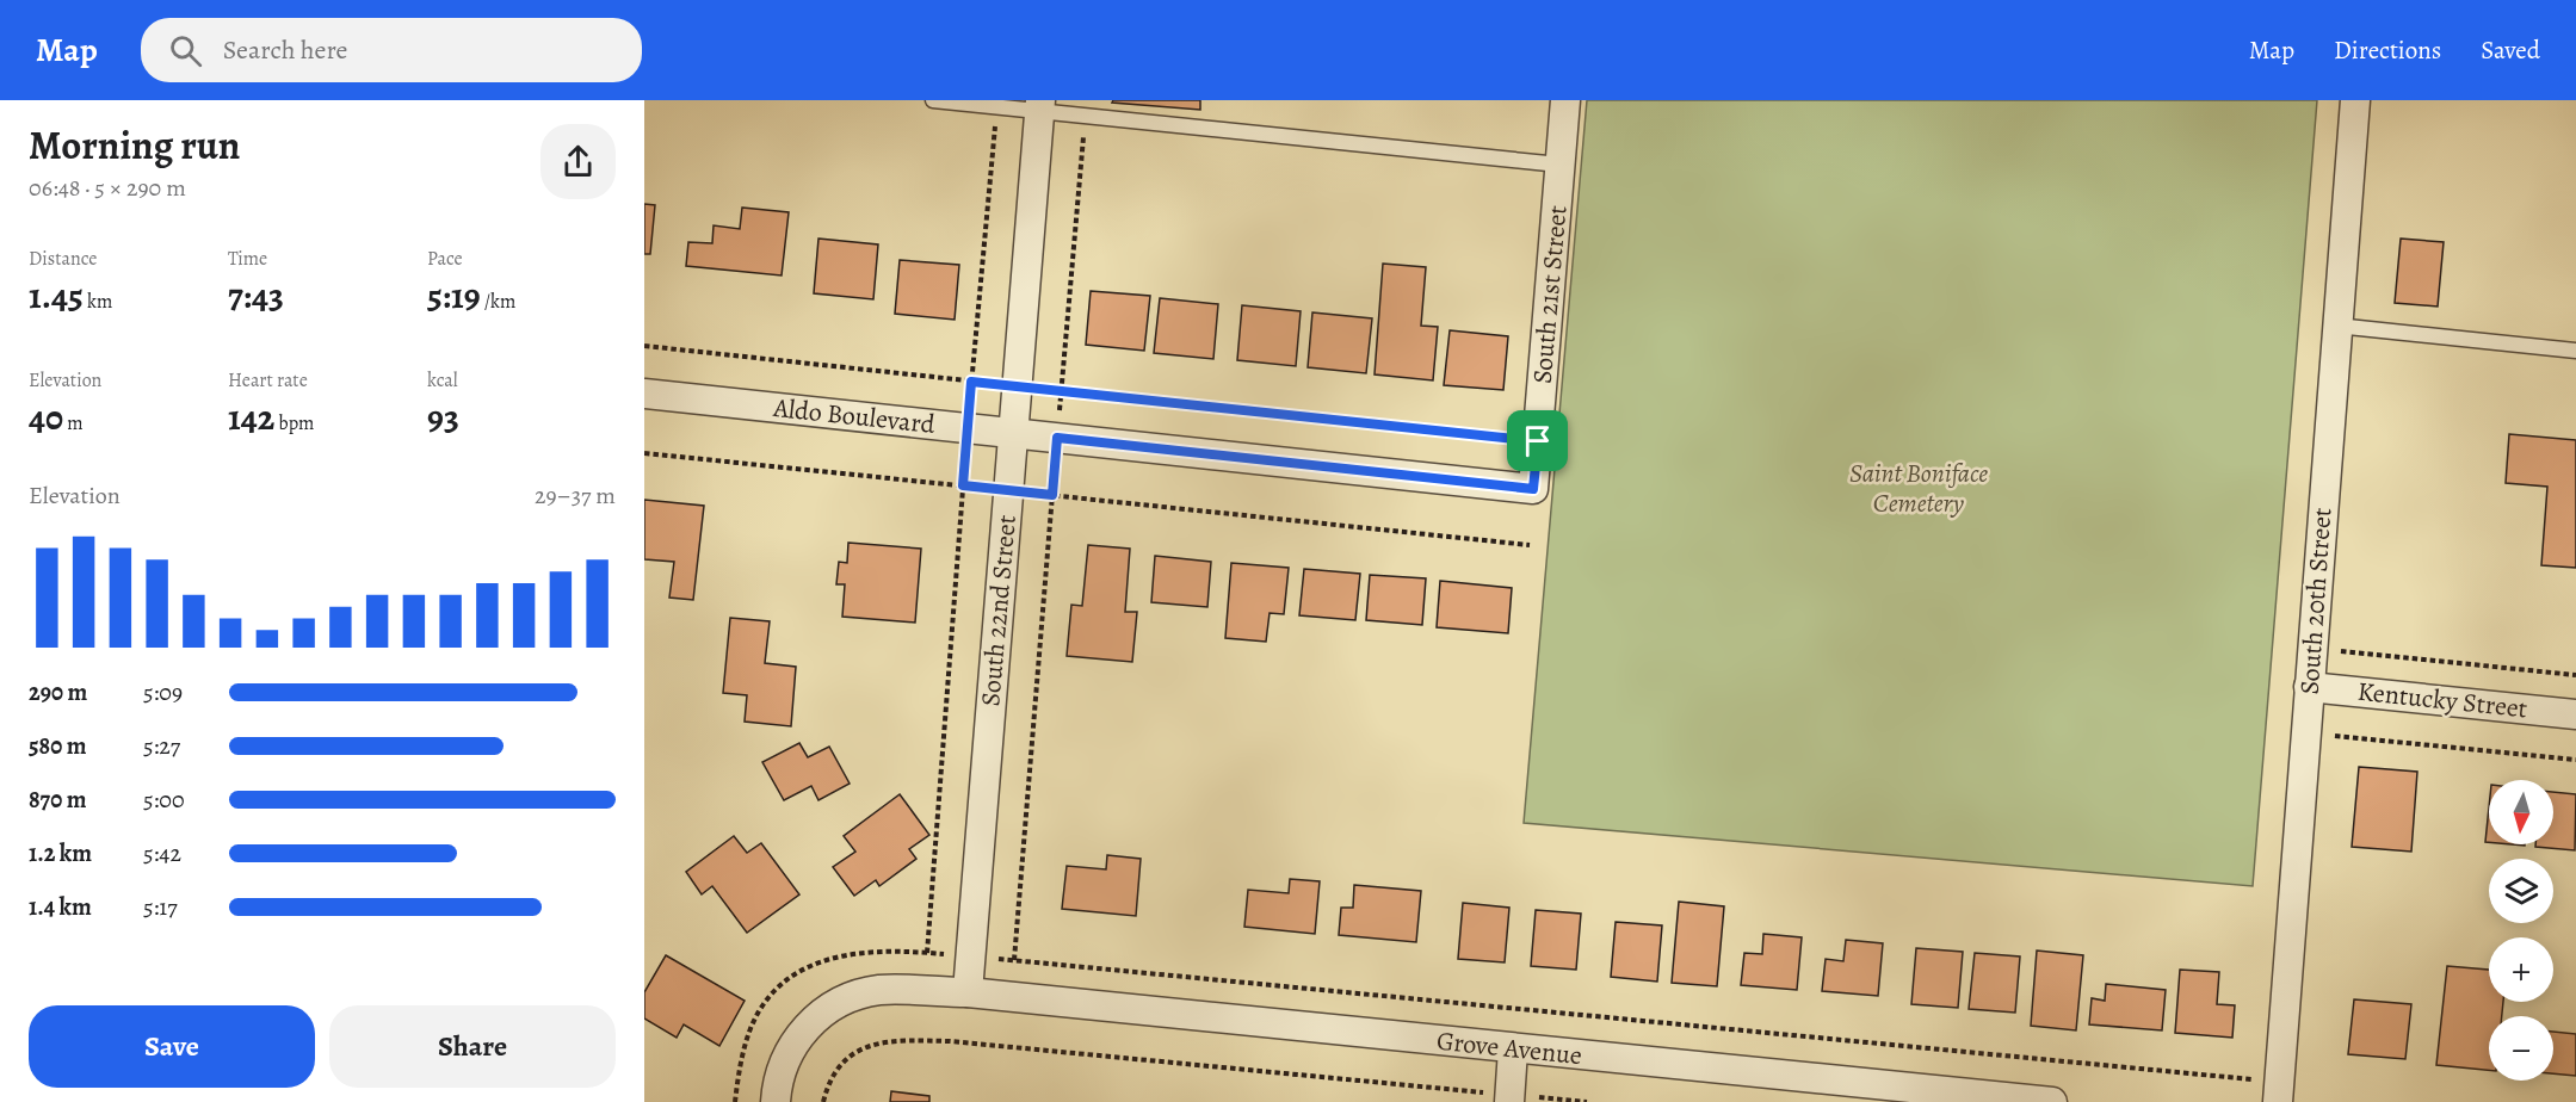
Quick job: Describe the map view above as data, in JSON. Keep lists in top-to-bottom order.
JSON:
{
  "streets": {
    "street": [
      "South 21st Street",
      "Aldo Boulevard",
      "South 20th Street",
      "South 22nd Street",
      "Kentucky Street",
      "Grove Avenue"
    ]
  },
  "crossings": [
    ["South 21st Street", "Aldo Boulevard"],
    ["Aldo Boulevard", "South 22nd Street"],
    ["South 20th Street", "Kentucky Street"],
    ["South 22nd Street", "Grove Avenue"]
  ],
  "parks": ["Saint Boniface Cemetery"],
  "north": "bottom",
  "page": {
    "header": "Map",
    "search": "Search here",
    "nav": ["Map", "Directions", "Saved"],
    "heading": ["Morning run", "06:48 · 5 × 290 m"],
    "stats": [
      ["Distance", "1.45 km"],
      ["Time", "7:43"],
      ["Pace", "5:19 /km"],
      ["Elevation", "40 m"],
      ["Heart rate", "142 bpm"],
      ["kcal", "93"]
    ],
    "chart": ["Elevation", "29–37 m"],
    "list": [
      {
        "name": "290 m",
        "note": "5:09"
      },
      {
        "name": "580 m",
        "note": "5:27"
      },
      {
        "name": "870 m",
        "note": "5:00"
      },
      {
        "name": "1.2 km",
        "note": "5:42"
      },
      {
        "name": "1.4 km",
        "note": "5:17"
      }
    ],
    "map_buttons": ["+", "−"],
    "buttons": ["Save", "Share"]
  }
}
